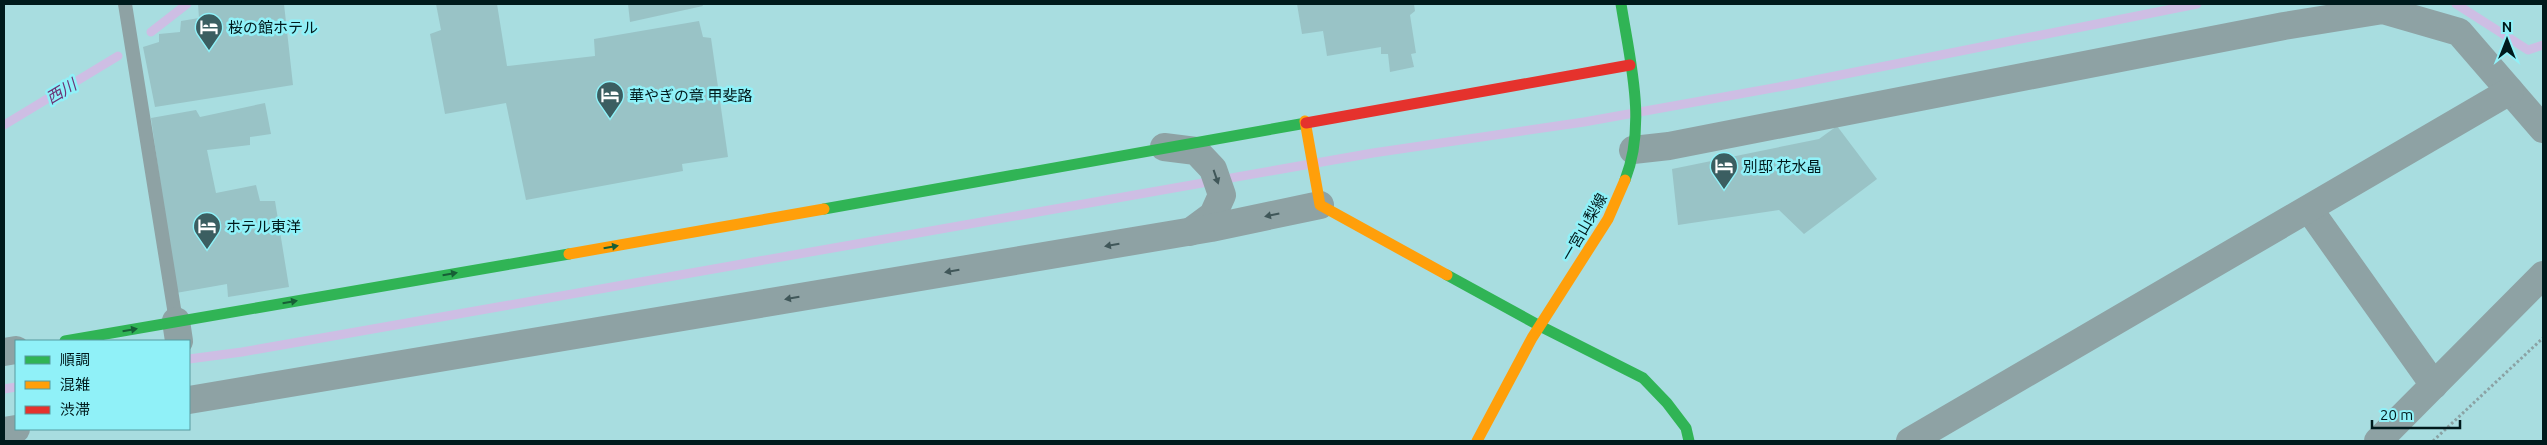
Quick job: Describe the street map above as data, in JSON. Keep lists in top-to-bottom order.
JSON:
{
  "streets": {
    "street": ["一宮山梨線"]
  },
  "water": ["西川"],
  "places": {
    "hotel": [
      "桜の館ホテル",
      "華やぎの章 甲斐路",
      "別邸 花水晶",
      "ホテル東洋"
    ]
  },
  "legend": ["順調", "混雑", "渋滞"],
  "scale_bar": "20 m",
  "north": "top"
}
